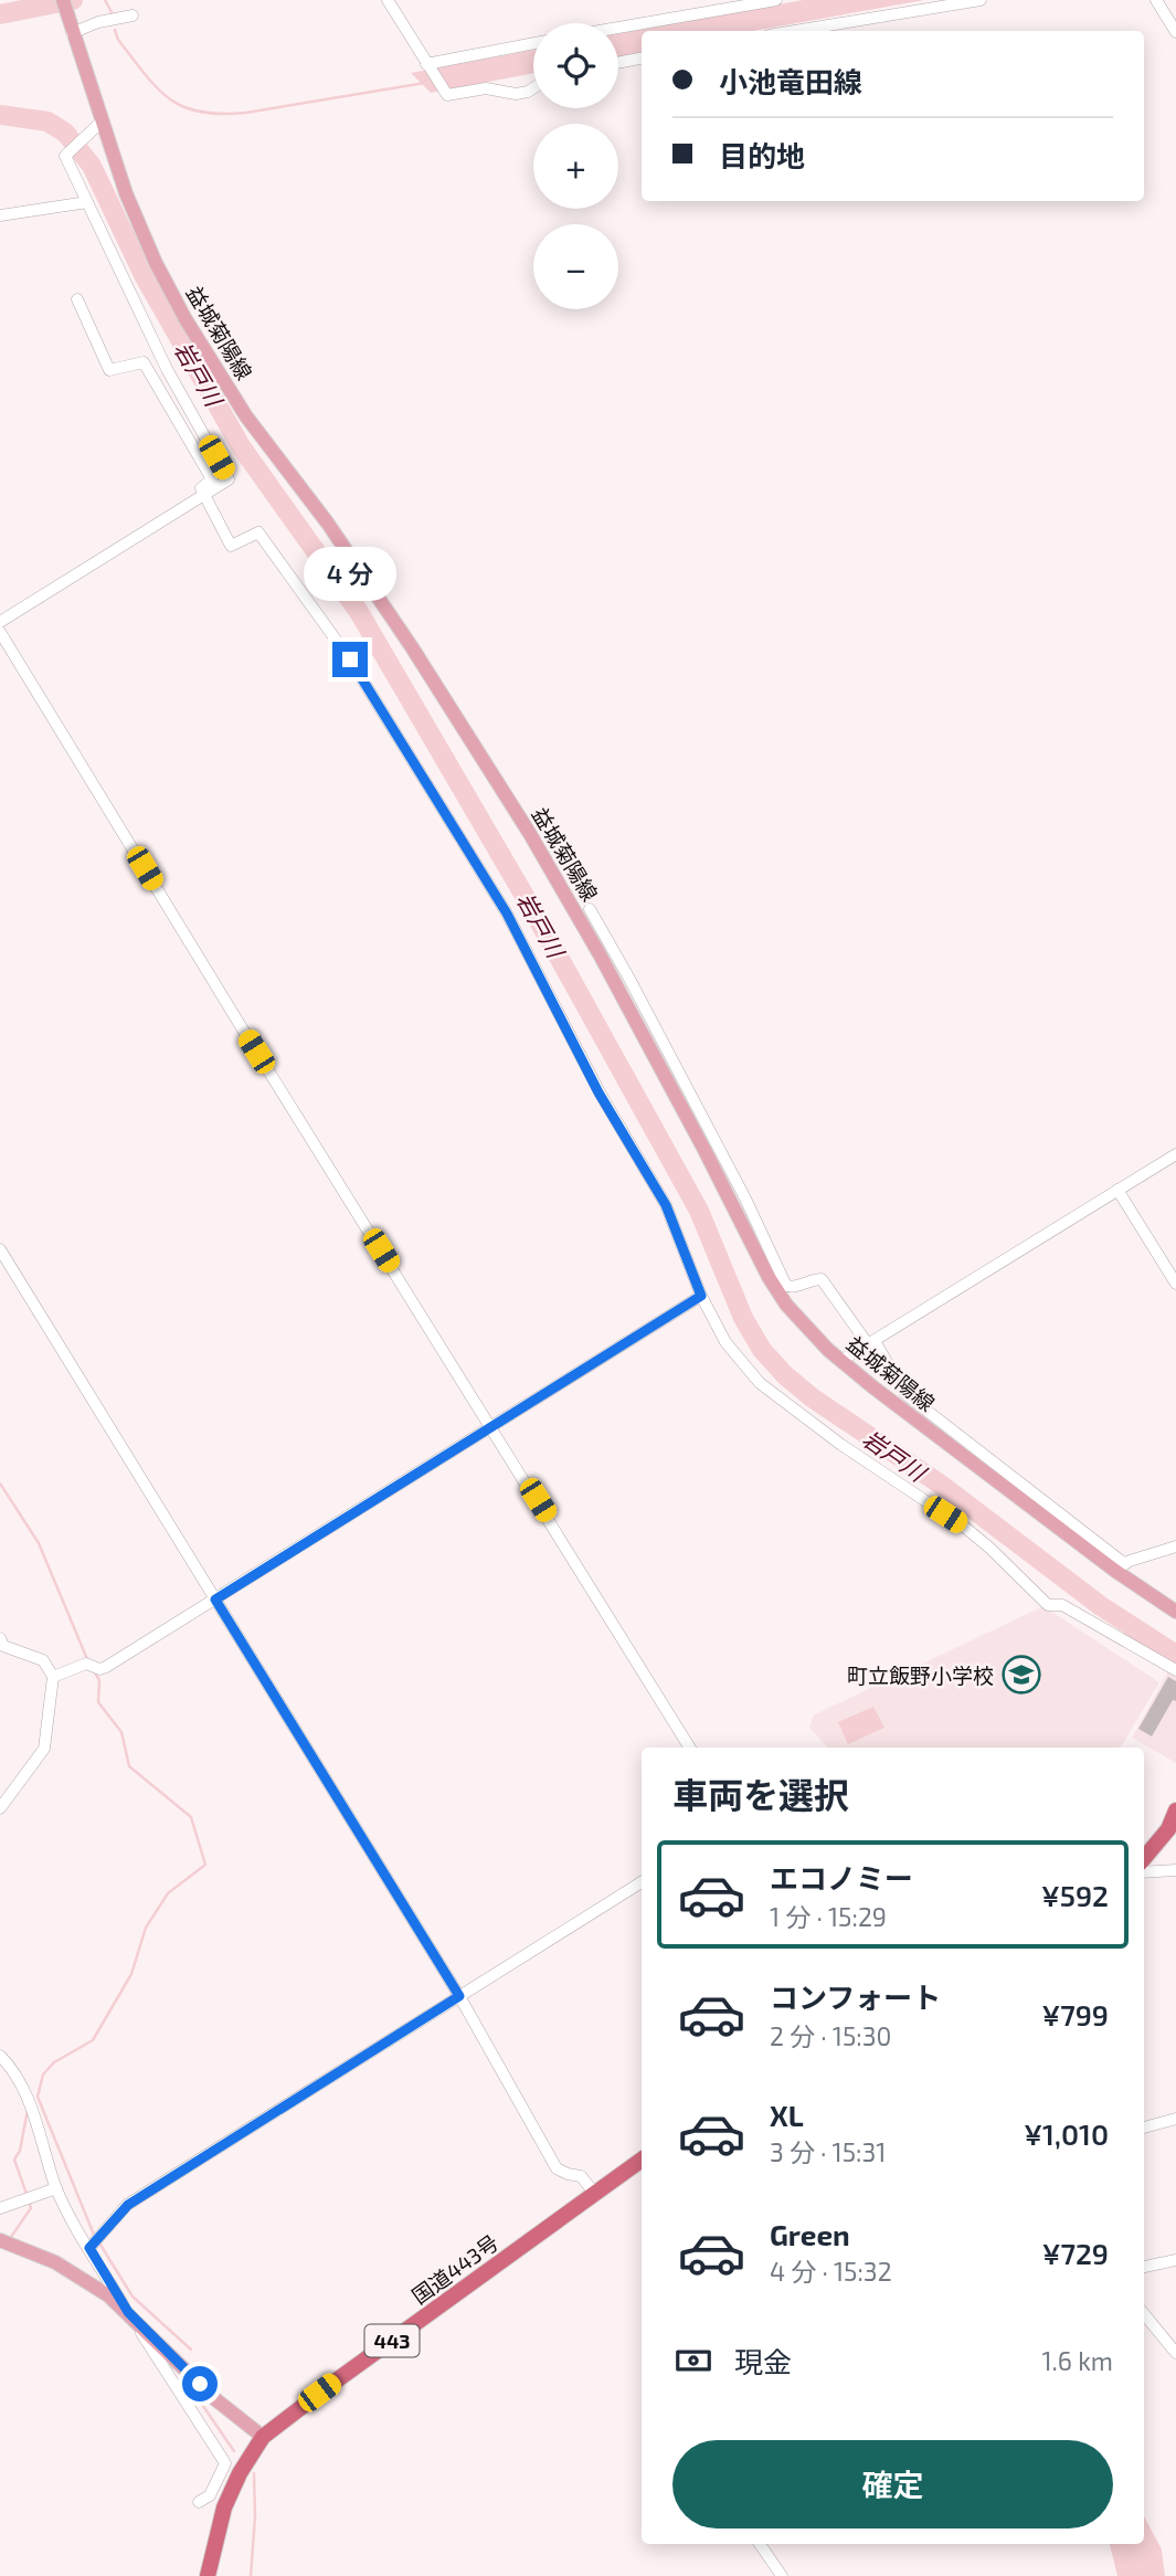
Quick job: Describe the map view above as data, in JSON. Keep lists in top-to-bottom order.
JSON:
{
  "streets": {
    "highway": ["国道443号", "443"],
    "main road": ["益城菊陽線"]
  },
  "water": ["岩戸川"],
  "places": {
    "school or university": ["町立飯野小学校"]
  },
  "page": {
    "map_buttons": ["+", "−"],
    "banner": ["小池竜田線", "目的地"],
    "bubble": "4 分",
    "heading": "車両を選択",
    "list": [
      {
        "name": "エコノミー",
        "note": "1 分 · 15:29",
        "value": "¥592"
      },
      {
        "name": "コンフォート",
        "note": "2 分 · 15:30",
        "value": "¥799"
      },
      {
        "name": "XL",
        "note": "3 分 · 15:31",
        "value": "¥1,010"
      },
      {
        "name": "Green",
        "note": "4 分 · 15:32",
        "value": "¥729"
      }
    ],
    "pay": ["現金", "1.6 km"],
    "buttons": "確定"
  }
}
